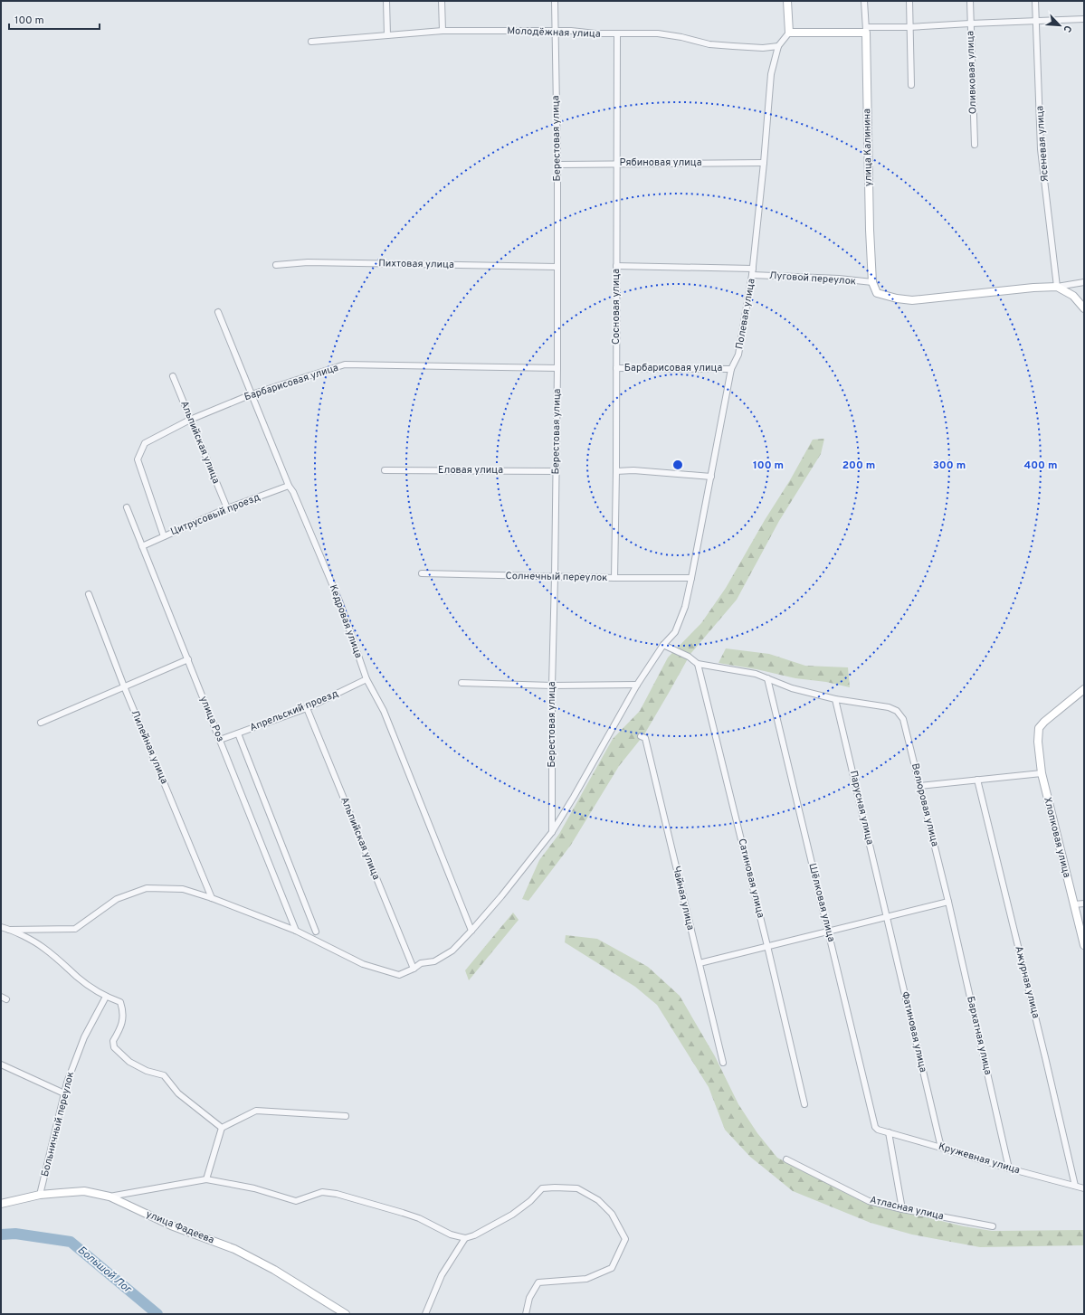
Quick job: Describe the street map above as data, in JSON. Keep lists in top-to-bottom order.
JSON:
{
  "streets": {
    "street": [
      "Молодёжная улица",
      "Оливковая улица",
      "Берестовая улица",
      "Ясеневая улица",
      "улица Калинина",
      "Рябиновая улица",
      "Пихтовая улица",
      "Луговой переулок",
      "Сосновая улица",
      "Полевая улица",
      "Барбарисовая улица",
      "Альпийская улица",
      "Еловая улица",
      "Цитрусовый проезд",
      "Солнечный переулок",
      "Кедровая улица",
      "Апрельский проезд",
      "улица Роз",
      "Лилейная улица",
      "Велюровая улица",
      "Парусная улица",
      "Хлопковая улица",
      "Сатиновая улица",
      "Чайная улица",
      "Шёлковая улица",
      "Ажурная улица",
      "Фатиновая улица",
      "Бархатная улица",
      "Больничный переулок",
      "Кружевная улица",
      "Атласная улица",
      "улица Фадеева"
    ]
  },
  "crossings": [
    ["Молодёжная улица", "Берестовая улица"],
    ["Молодёжная улица", "Сосновая улица"],
    ["Молодёжная улица", "Полевая улица"],
    ["Берестовая улица", "Рябиновая улица"],
    ["Берестовая улица", "Пихтовая улица"],
    ["Берестовая улица", "Полевая улица"],
    ["Берестовая улица", "Барбарисовая улица"],
    ["Берестовая улица", "Еловая улица"],
    ["Берестовая улица", "Солнечный переулок"],
    ["Ясеневая улица", "улица Калинина"],
    ["улица Калинина", "Луговой переулок"],
    ["Рябиновая улица", "Сосновая улица"],
    ["Рябиновая улица", "Полевая улица"],
    ["Луговой переулок", "Полевая улица"],
    ["Сосновая улица", "Барбарисовая улица"],
    ["Сосновая улица", "Солнечный переулок"],
    ["Полевая улица", "Барбарисовая улица"],
    ["Полевая улица", "Альпийская улица"],
    ["Полевая улица", "Солнечный переулок"],
    ["Полевая улица", "Кедровая улица"],
    ["Полевая улица", "улица Роз"],
    ["Полевая улица", "Лилейная улица"],
    ["Барбарисовая улица", "Альпийская улица"],
    ["Барбарисовая улица", "Цитрусовый проезд"],
    ["Барбарисовая улица", "Кедровая улица"],
    ["Альпийская улица", "Цитрусовый проезд"],
    ["Альпийская улица", "Апрельский проезд"],
    ["Цитрусовый проезд", "Кедровая улица"],
    ["Цитрусовый проезд", "улица Роз"],
    ["Кедровая улица", "Апрельский проезд"],
    ["Апрельский проезд", "улица Роз"],
    ["Велюровая улица", "Парусная улица"],
    ["Велюровая улица", "Бархатная улица"],
    ["Парусная улица", "Фатиновая улица"],
    ["Шёлковая улица", "Кружевная улица"],
    ["Ажурная улица", "Кружевная улица"],
    ["Фатиновая улица", "Кружевная улица"],
    ["Бархатная улица", "Кружевная улица"],
    ["Больничный переулок", "улица Фадеева"]
  ],
  "water": ["Большой Лог"],
  "scale_bar": "100 m",
  "north": "bottom right",
  "rings": [
    "100 m",
    "200 m",
    "300 m",
    "400 m"
  ]
}
